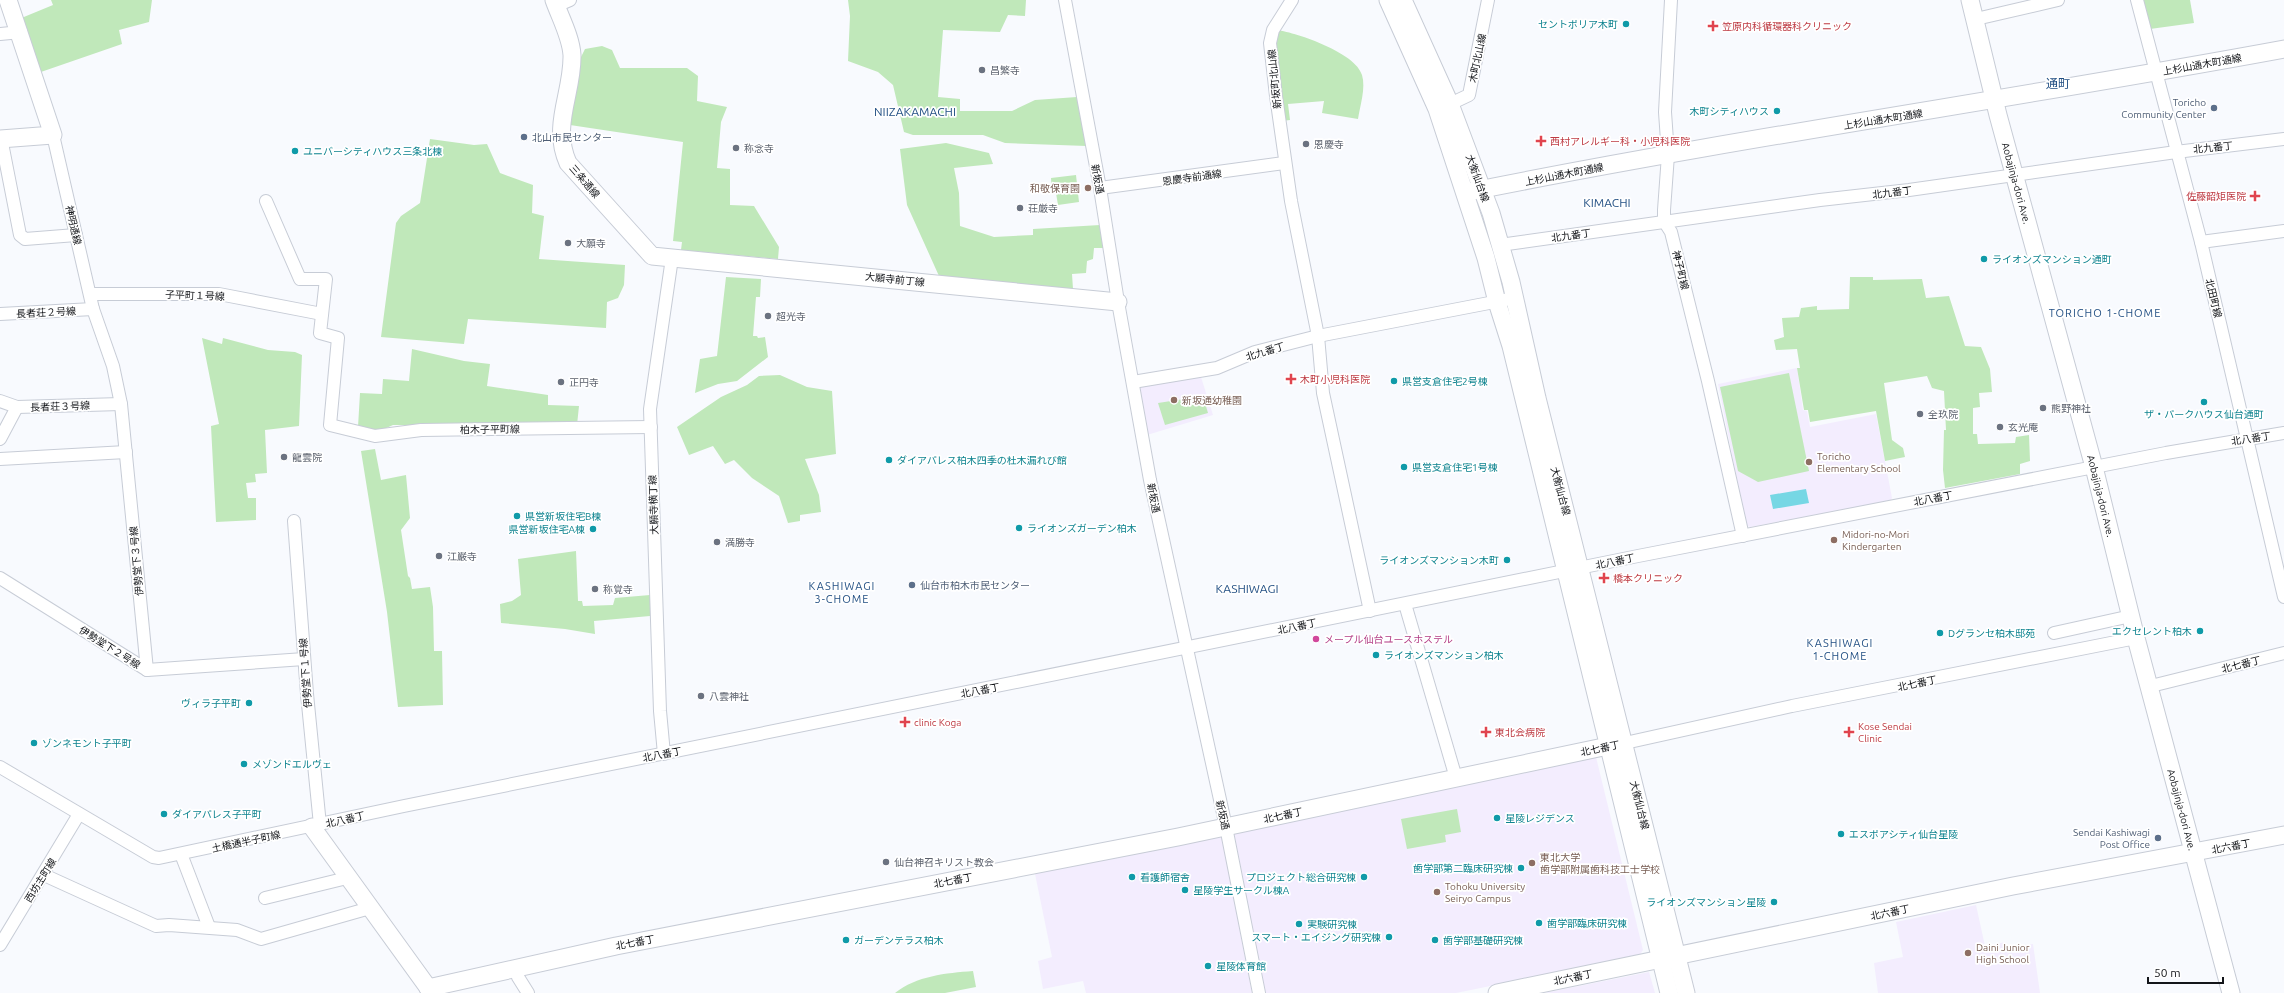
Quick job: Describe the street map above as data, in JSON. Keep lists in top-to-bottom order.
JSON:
{
  "streets": {
    "street": [
      "木町北山線",
      "上杉山通木町通線",
      "新坂町北山線",
      "北九番丁",
      "恩慶寺前通線",
      "大衡仙台線",
      "新坂通",
      "三条通線",
      "Aobajinja-dori Ave.",
      "神明通線",
      "神子町線",
      "大願寺前丁線",
      "子平町１号線",
      "北田町線",
      "長者荘２号線",
      "長者荘３号線",
      "柏木子平町線",
      "北八番丁",
      "大願寺横丁線",
      "伊勢堂下３号線",
      "伊勢堂下２号線",
      "北七番丁",
      "伊勢堂下１号線",
      "土橋通半子町線",
      "北六番丁",
      "西坊主町線"
    ]
  },
  "crossings": [
    ["木町北山線", "大衡仙台線"],
    ["上杉山通木町通線", "大衡仙台線"],
    ["上杉山通木町通線", "Aobajinja-dori Ave."],
    ["上杉山通木町通線", "神子町線"],
    ["上杉山通木町通線", "北田町線"],
    ["新坂町北山線", "北九番丁"],
    ["新坂町北山線", "恩慶寺前通線"],
    ["新坂町北山線", "北八番丁"],
    ["北九番丁", "大衡仙台線"],
    ["北九番丁", "新坂通"],
    ["北九番丁", "Aobajinja-dori Ave."],
    ["北九番丁", "神子町線"],
    ["北九番丁", "北田町線"],
    ["恩慶寺前通線", "新坂通"],
    ["大衡仙台線", "北八番丁"],
    ["大衡仙台線", "北七番丁"],
    ["大衡仙台線", "北六番丁"],
    ["新坂通", "大願寺前丁線"],
    ["新坂通", "北八番丁"],
    ["新坂通", "北七番丁"],
    ["三条通線", "大願寺前丁線"],
    ["三条通線", "大願寺横丁線"],
    ["Aobajinja-dori Ave.", "北八番丁"],
    ["Aobajinja-dori Ave.", "北七番丁"],
    ["Aobajinja-dori Ave.", "北六番丁"],
    ["神明通線", "子平町１号線"],
    ["神明通線", "長者荘２号線"],
    ["神明通線", "長者荘３号線"],
    ["神明通線", "伊勢堂下３号線"],
    ["神子町線", "北八番丁"],
    ["大願寺前丁線", "大願寺横丁線"],
    ["子平町１号線", "柏木子平町線"],
    ["北田町線", "北八番丁"],
    ["柏木子平町線", "大願寺横丁線"],
    ["北八番丁", "大願寺横丁線"],
    ["北八番丁", "伊勢堂下１号線"],
    ["北八番丁", "土橋通半子町線"],
    ["伊勢堂下３号線", "伊勢堂下２号線"],
    ["伊勢堂下２号線", "伊勢堂下１号線"],
    ["伊勢堂下１号線", "土橋通半子町線"],
    ["土橋通半子町線", "西坊主町線"]
  ],
  "districts": [
    "通町",
    "NIIZAKAMACHI",
    "KIMACHI",
    "TORICHO 1-CHOME",
    "KASHIWAGI 3-CHOME",
    "KASHIWAGI",
    "KASHIWAGI 1-CHOME"
  ],
  "places": {
    "other": [
      "セントポリア木町",
      "昌繁寺",
      "Toricho Community Center",
      "木町シティハウス",
      "北山市民センター",
      "恩慶寺",
      "称念寺",
      "ユニバーシティハウス三条北棟",
      "和敬保育園",
      "荘厳寺",
      "大願寺",
      "ライオンズマンション通町",
      "超光寺",
      "県営支倉住宅2号棟",
      "正円寺",
      "新坂通幼稚園",
      "ザ・パークハウス仙台通町",
      "熊野神社",
      "全玖院",
      "玄光庵",
      "龍雲院",
      "ダイアパレス柏木四季の杜木漏れび館",
      "Toricho Elementary School",
      "県営支倉住宅1号棟",
      "県営新坂住宅B棟",
      "ライオンズガーデン柏木",
      "県営新坂住宅A棟",
      "Midori-no-Mori Kindergarten",
      "満勝寺",
      "江巌寺",
      "ライオンズマンション木町",
      "仙台市柏木市民センター",
      "称覚寺",
      "エクセレント柏木",
      "Dグランセ柏木邸苑",
      "メープル仙台ユースホステル",
      "ライオンズマンション柏木",
      "八雲神社",
      "ヴィラ子平町",
      "ゾンネモント子平町",
      "メゾンドエルヴェ",
      "ダイアパレス子平町",
      "星陵レジデンス",
      "エスポアシティ仙台星陵",
      "Sendai Kashiwagi Post Office",
      "仙台神召キリスト教会",
      "東北大学 歯学部附属歯科技工士学校",
      "歯学部第二臨床研究棟",
      "看護師宿舎",
      "プロジェクト総合研究棟",
      "星陵学生サークル棟A",
      "Tohoku University Seiryo Campus",
      "ライオンズマンション星陵",
      "歯学部臨床研究棟",
      "実験研究棟",
      "スマート・エイジング研究棟",
      "ガーデンテラス柏木",
      "歯学部基礎研究棟",
      "Daini Junior High School",
      "星陵体育館"
    ],
    "health": [
      "笠原内科循環器科クリニック",
      "西村アレルギー科・小児科医院",
      "佐藤韶矩医院",
      "木町小児科医院",
      "橋本クリニック",
      "clinic Koga",
      "東北会病院",
      "Kose Sendai Clinic"
    ]
  },
  "scale_bar": "50 m"
}
